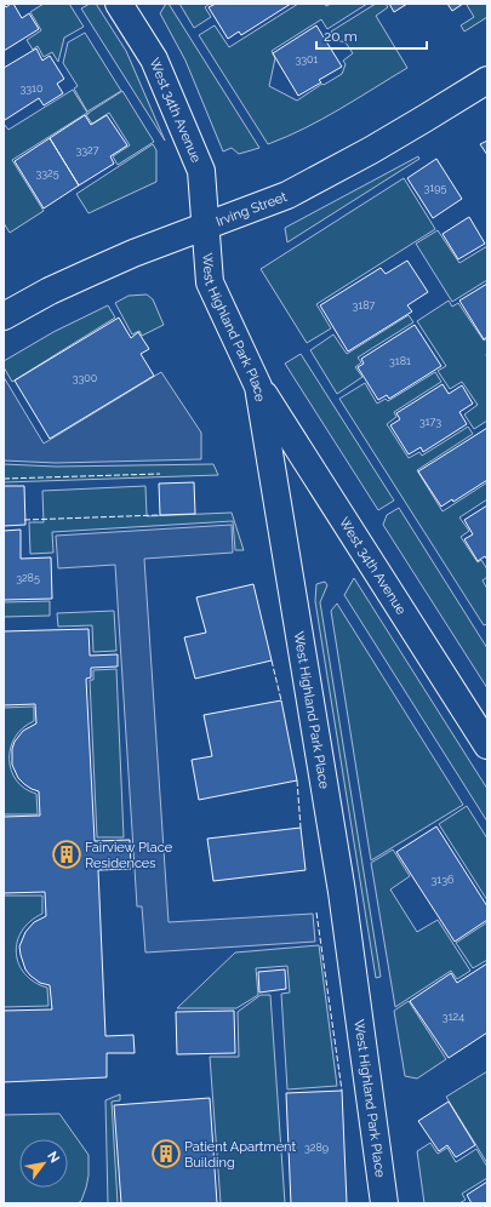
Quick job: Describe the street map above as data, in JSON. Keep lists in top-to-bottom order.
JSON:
{
  "streets": {
    "street": ["West 34th Avenue", "Irving Street", "West Highland Park Place"]
  },
  "crossings": [
    ["West 34th Avenue", "Irving Street"],
    ["West 34th Avenue", "West Highland Park Place"],
    ["Irving Street", "West Highland Park Place"]
  ],
  "places": {
    "building": ["Fairview Place Residences", "Patient Apartment Building"]
  },
  "house_numbers": [
    "3301",
    "3310",
    "3327",
    "3325",
    "3195",
    "3187",
    "3181",
    "3300",
    "3173",
    "3285",
    "3136",
    "3124",
    "3289"
  ],
  "scale_bar": "20 m",
  "north": "top right"
}
